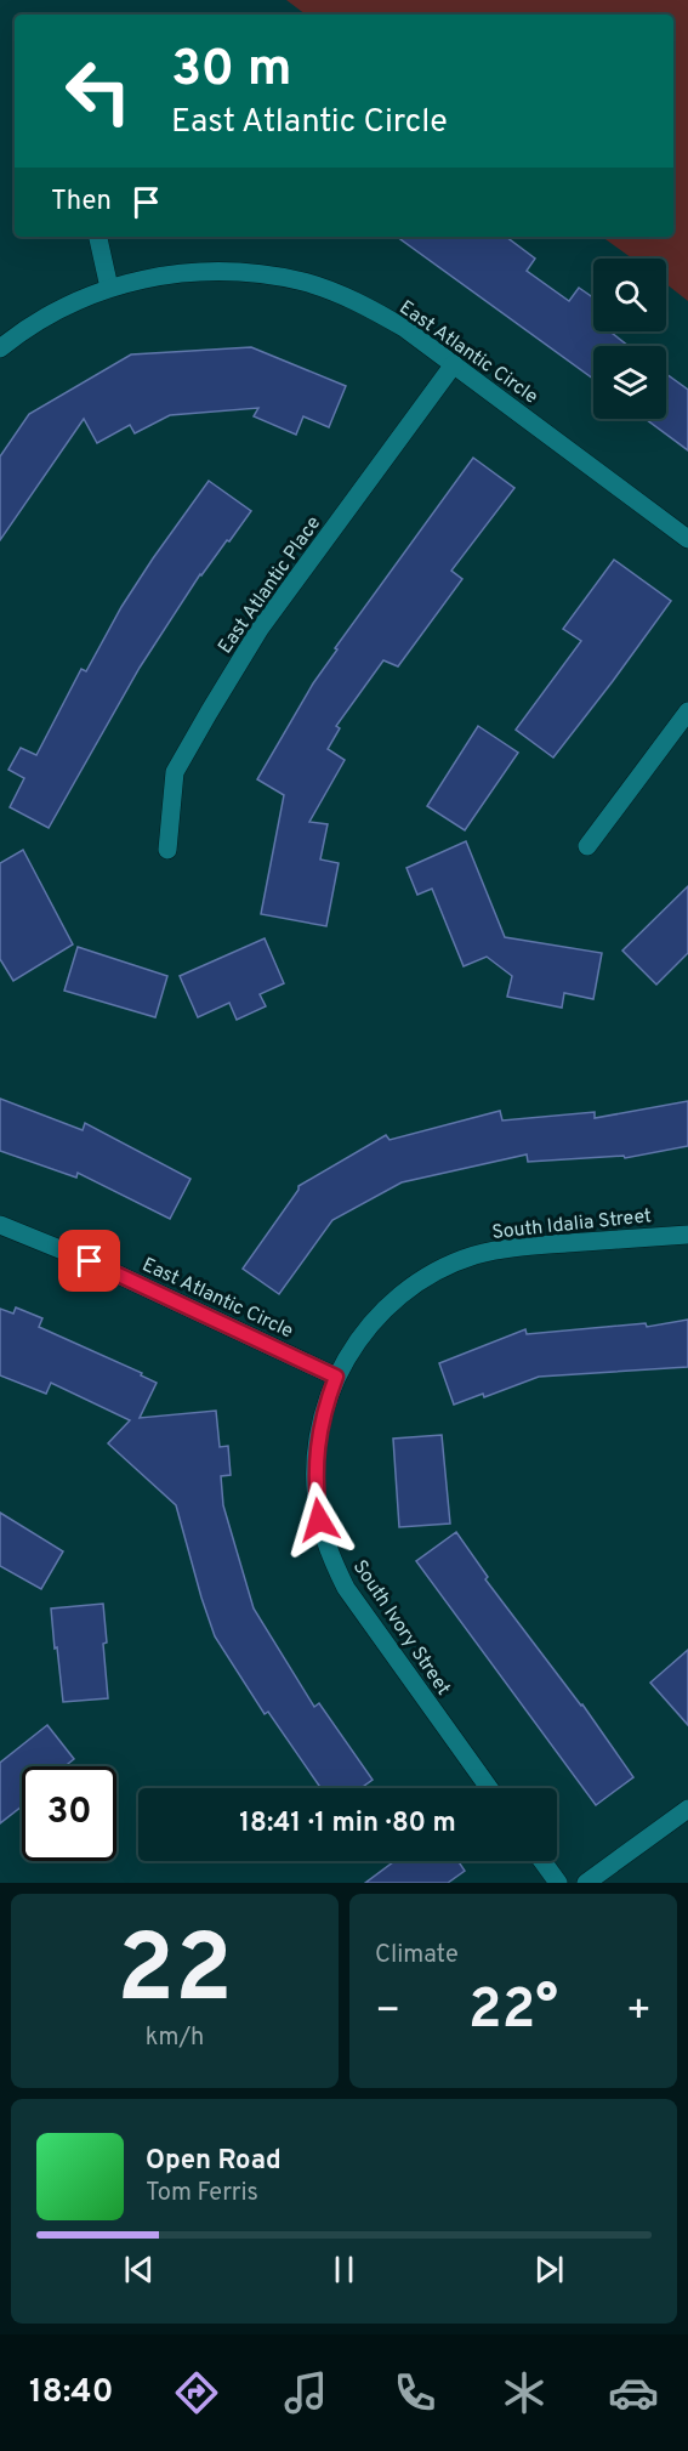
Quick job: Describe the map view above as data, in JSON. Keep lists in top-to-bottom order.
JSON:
{
  "streets": {
    "street": [
      "East Atlantic Circle",
      "East Atlantic Place",
      "South Idalia Street",
      "South Ivory Street"
    ]
  },
  "crossings": [
    ["East Atlantic Circle", "East Atlantic Place"],
    ["East Atlantic Circle", "South Idalia Street"],
    ["East Atlantic Circle", "South Ivory Street"],
    ["South Idalia Street", "South Ivory Street"]
  ],
  "page": {
    "turn": ["30 m", "East Atlantic Circle"],
    "then": "Then",
    "limit": "30",
    "trip": "18:41 · 1 min · 80 m",
    "tile": [
      ["22", "km/h"],
      "Climate"
    ],
    "heat": ["−", "22°", "+"],
    "song": ["Open Road", "Tom Ferris"],
    "tabs": "18:40"
  }
}
